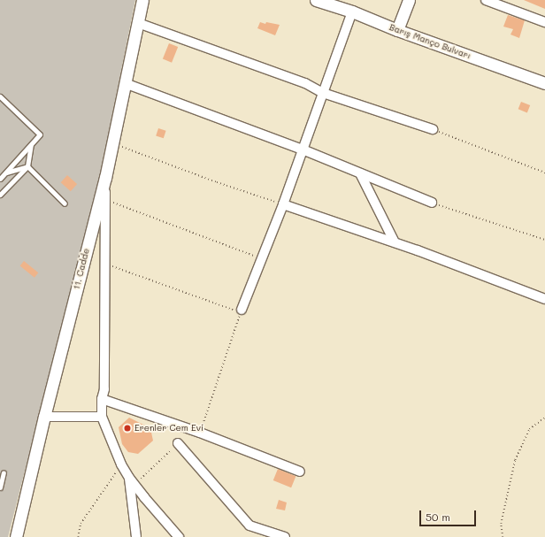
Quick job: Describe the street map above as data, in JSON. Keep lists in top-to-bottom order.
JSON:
{
  "streets": {
    "street": ["Barış Manço Bulvarı", "11. Cadde"]
  },
  "places": ["Erenler Cem Evi"],
  "scale_bar": "50 m"
}
